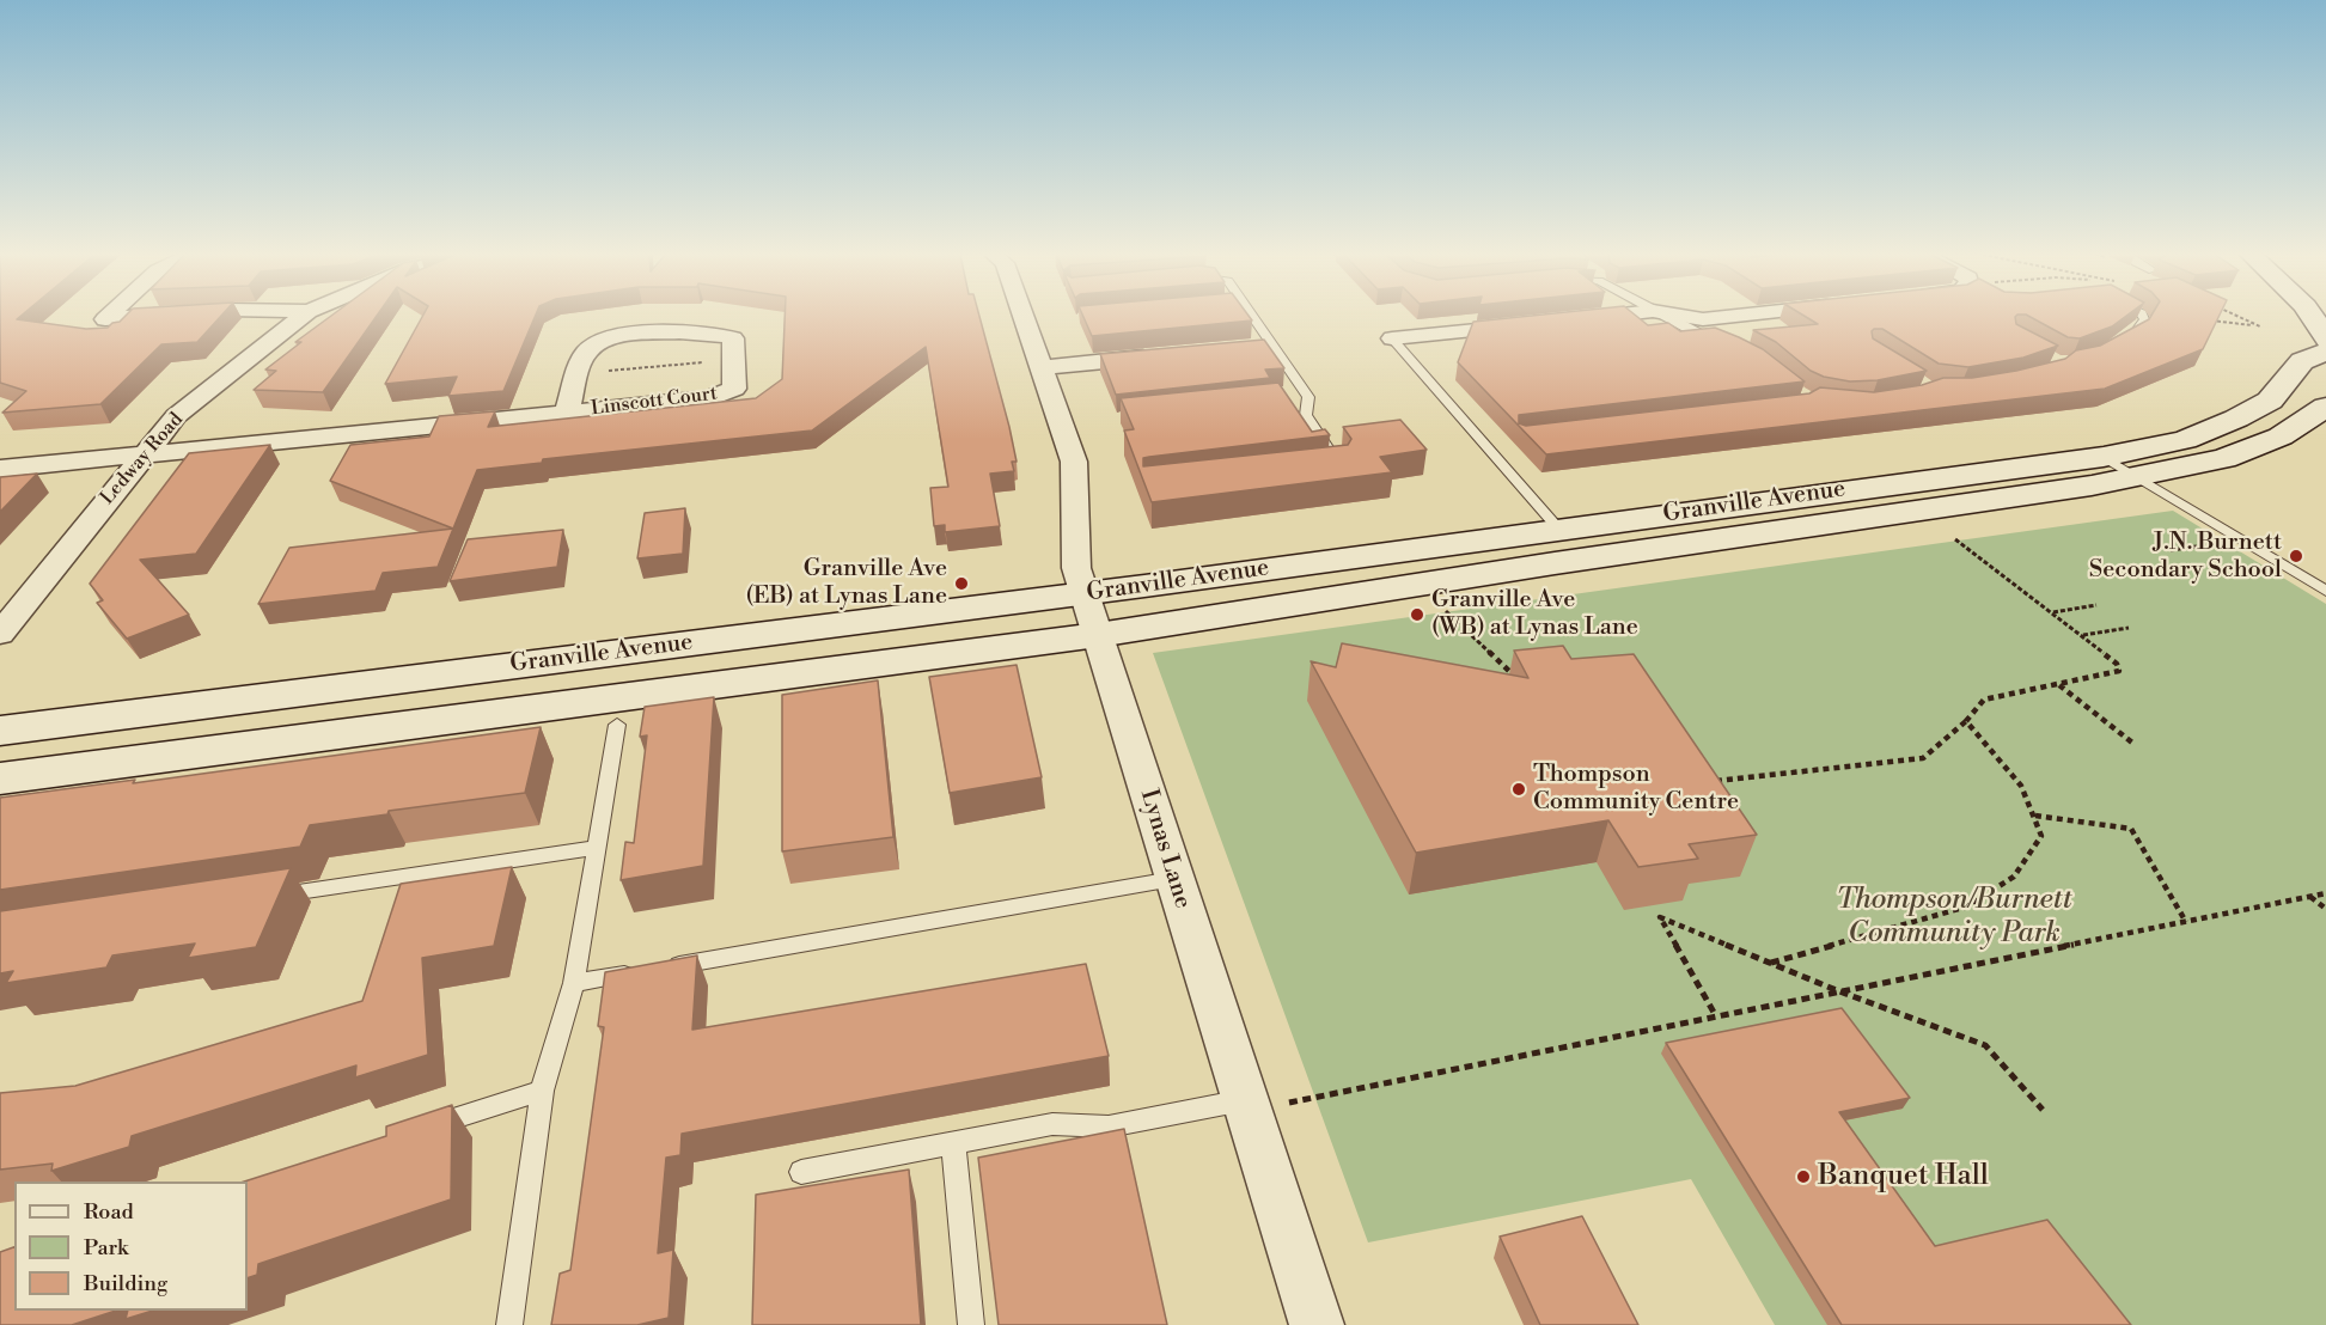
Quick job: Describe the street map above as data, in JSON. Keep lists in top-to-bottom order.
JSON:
{
  "streets": {
    "main road": ["Granville Avenue"],
    "street": ["Linscott Court", "Ledway Road", "Lynas Lane"]
  },
  "crossings": [
    ["Linscott Court", "Ledway Road"],
    ["Granville Avenue", "Lynas Lane"]
  ],
  "parks": ["Thompson/Burnett Community Park"],
  "places": [
    "J.N. Burnett Secondary School",
    "Granville Ave (EB) at Lynas Lane",
    "Granville Ave (WB) at Lynas Lane",
    "Thompson Community Centre",
    "Banquet Hall"
  ],
  "legend": ["Road", "Park", "Building"]
}
